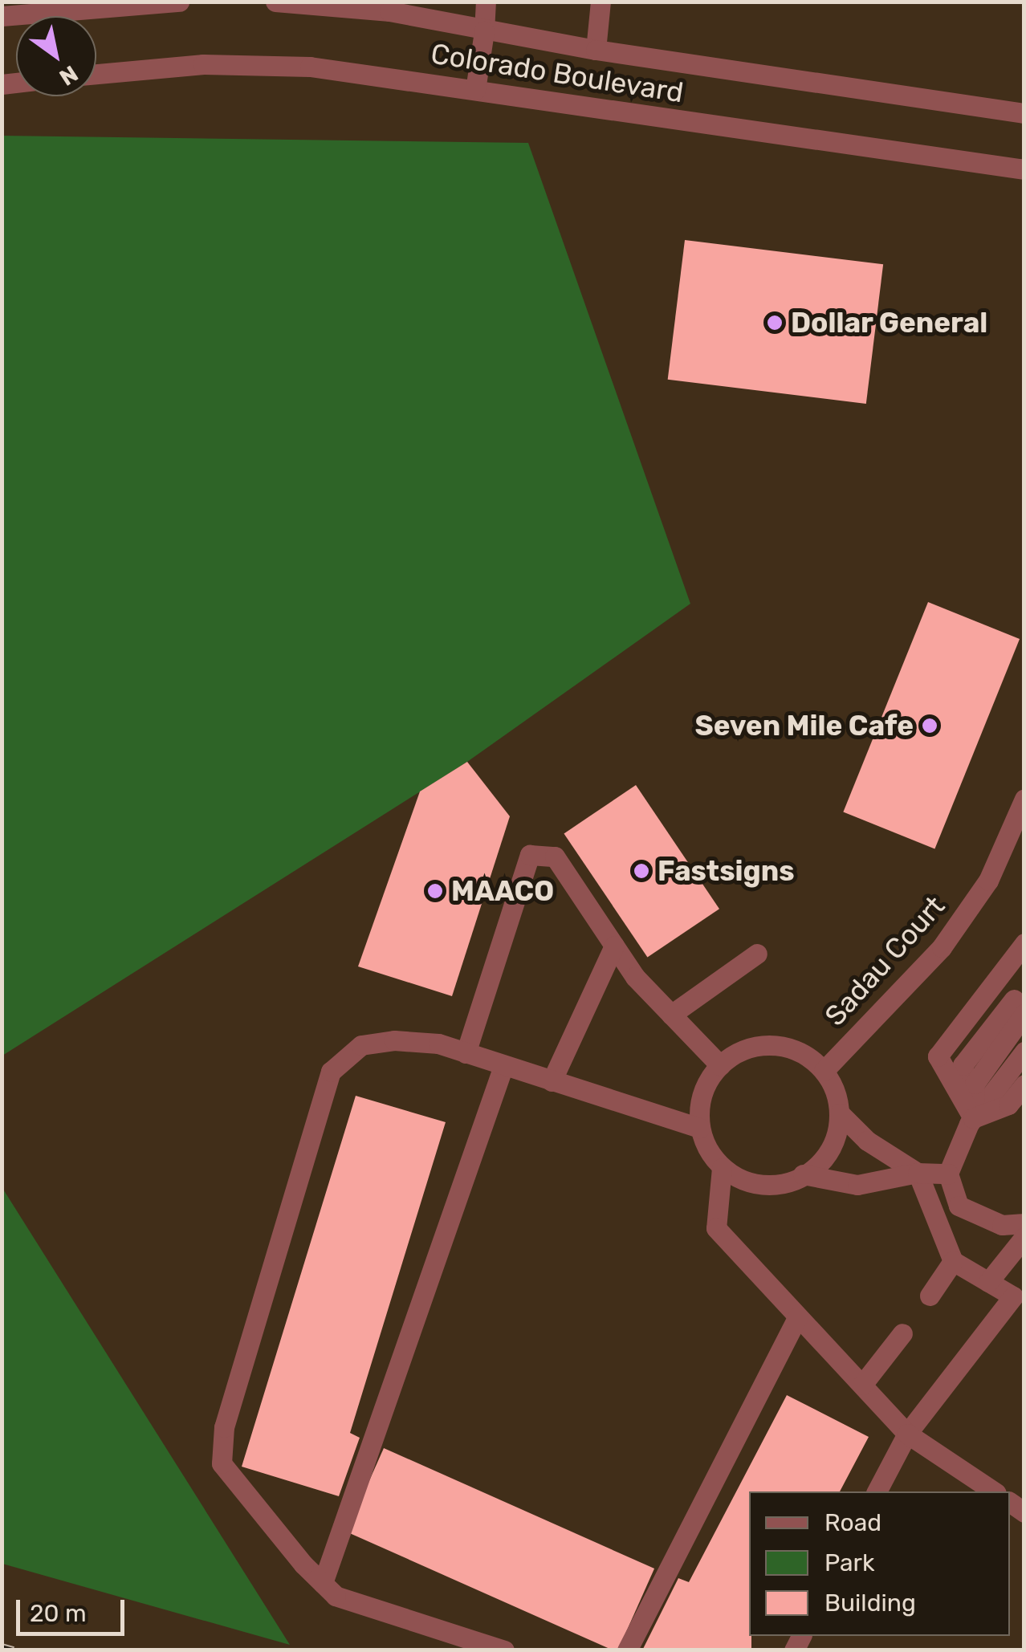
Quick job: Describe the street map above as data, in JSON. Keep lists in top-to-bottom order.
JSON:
{
  "streets": {
    "street": ["Colorado Boulevard", "Sadau Court"]
  },
  "places": [
    "Dollar General",
    "Seven Mile Cafe",
    "Fastsigns",
    "MAACO"
  ],
  "legend": ["Road", "Park", "Building"],
  "scale_bar": "20 m",
  "north": "bottom right"
}
